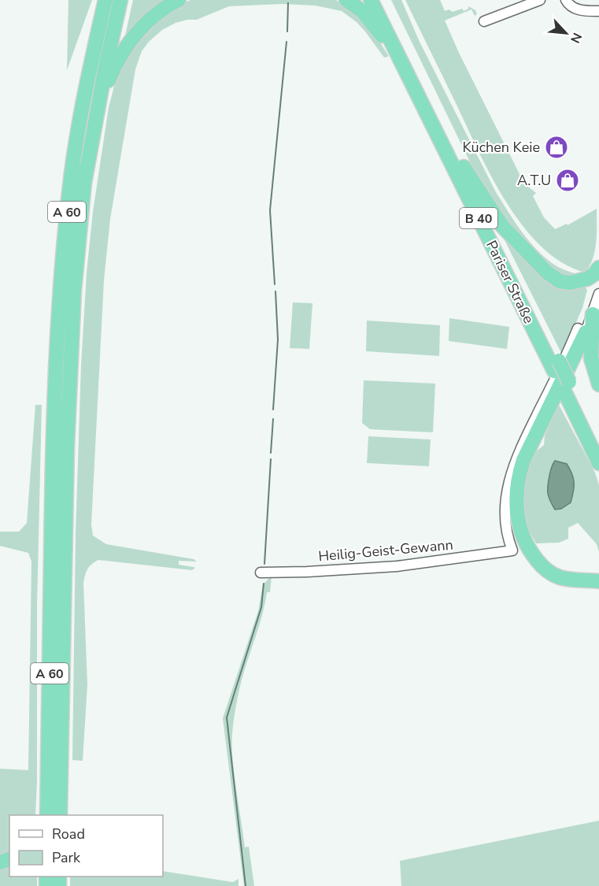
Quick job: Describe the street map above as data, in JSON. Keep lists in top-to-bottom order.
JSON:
{
  "streets": {
    "highway": ["A 60", "B 40", "Pariser Straße"],
    "street": ["Heilig-Geist-Gewann"]
  },
  "places": {
    "shop": ["Küchen Keie", "A.T.U"]
  },
  "legend": ["Road", "Park"],
  "north": "bottom right"
}
